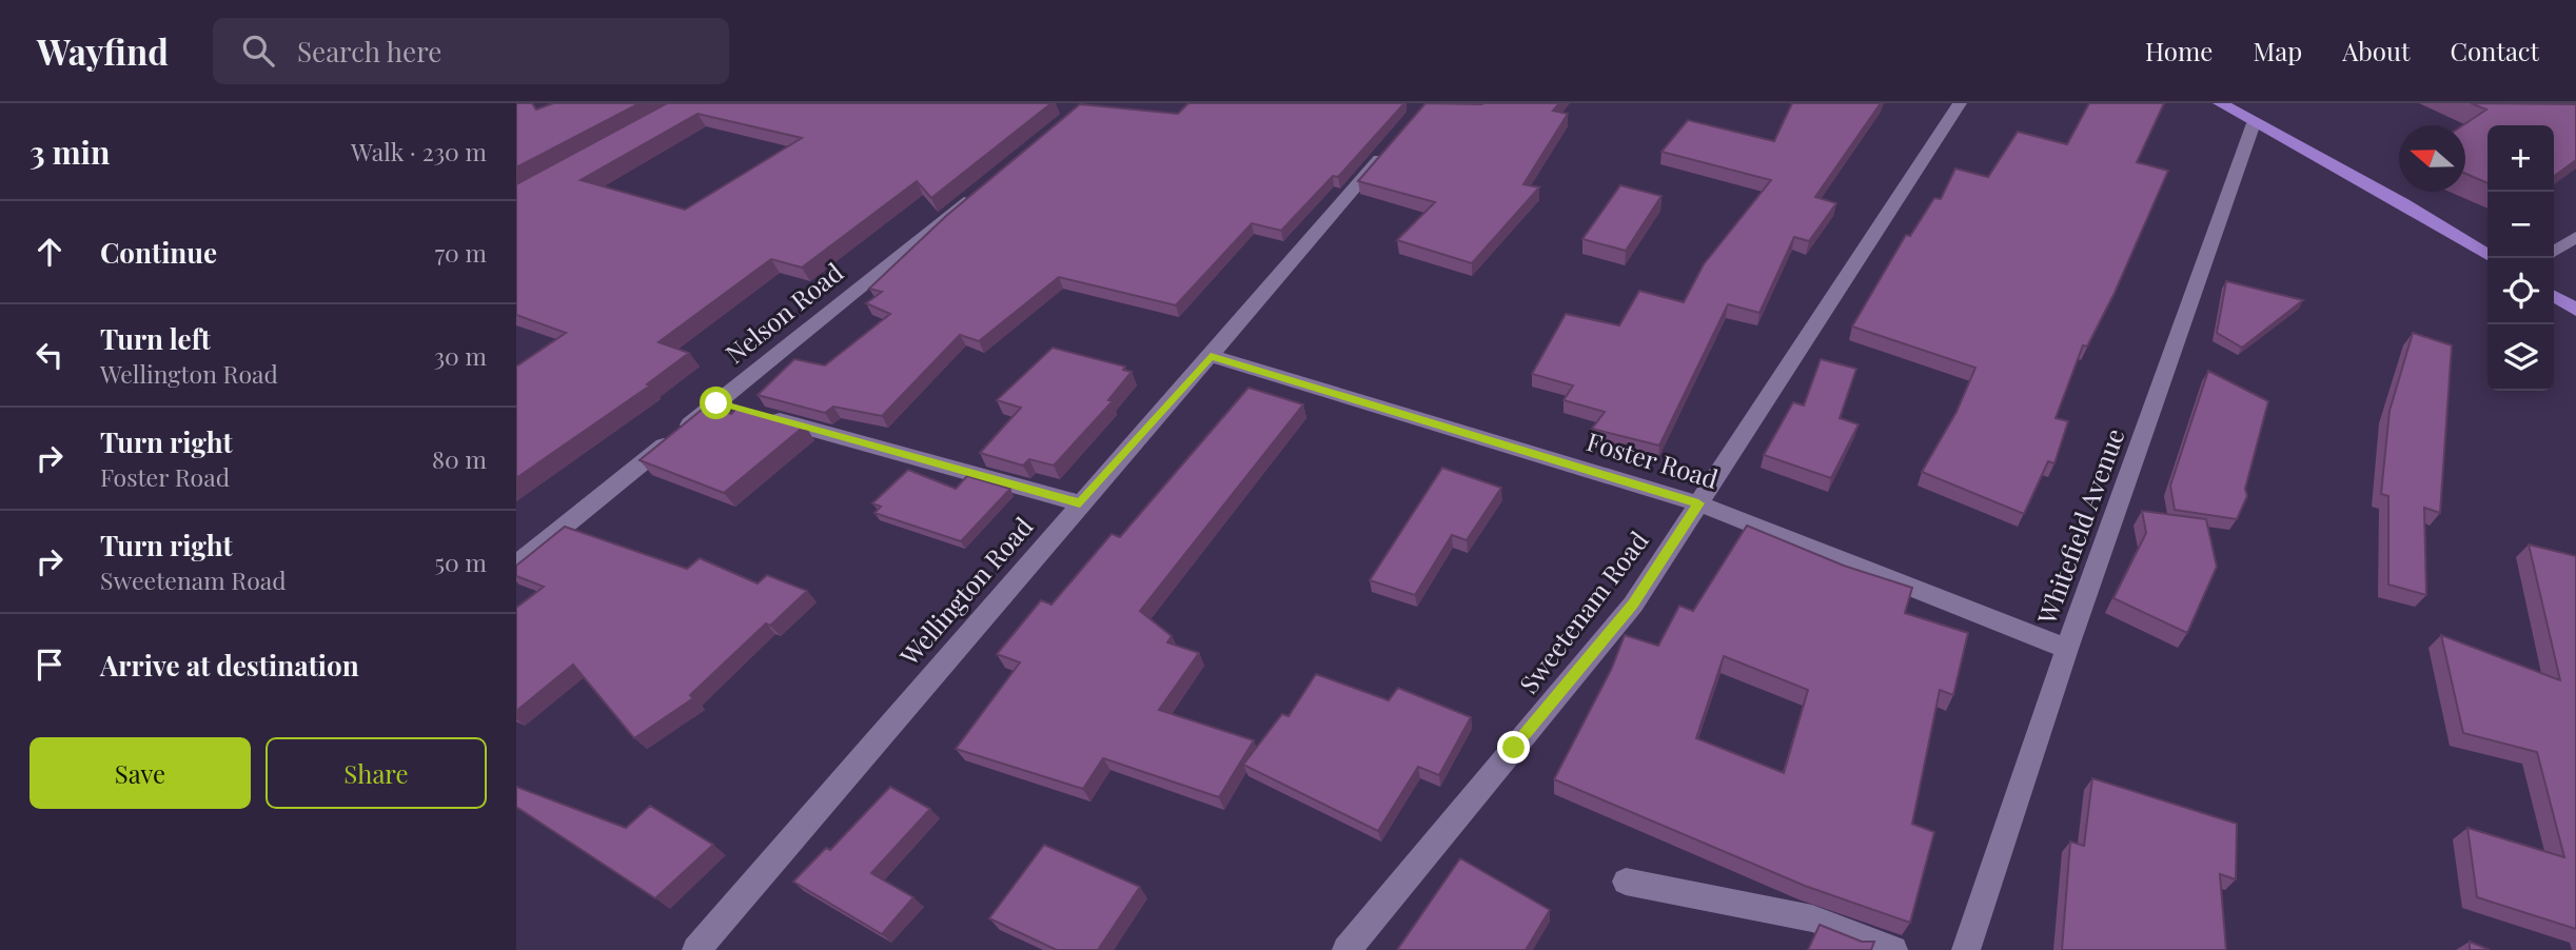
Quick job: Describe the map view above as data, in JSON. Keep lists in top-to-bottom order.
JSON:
{
  "streets": {
    "street": [
      "Nelson Road",
      "Foster Road",
      "Whitefield Avenue",
      "Wellington Road",
      "Sweetenam Road"
    ]
  },
  "crossings": [
    ["Foster Road", "Whitefield Avenue"],
    ["Foster Road", "Wellington Road"],
    ["Foster Road", "Sweetenam Road"]
  ],
  "north": "left",
  "page": {
    "header": "Wayfind",
    "search": "Search here",
    "nav": [
      "Home",
      "Map",
      "About",
      "Contact"
    ],
    "heading": ["3 min", "Walk · 230 m"],
    "map_buttons": ["+", "−"],
    "list": [
      ["Continue", "70 m"],
      ["Turn left", "Wellington Road", "30 m"],
      ["Turn right", "Foster Road", "80 m"],
      ["Turn right", "Sweetenam Road", "50 m"],
      "Arrive at destination"
    ],
    "buttons": ["Save", "Share"]
  }
}
